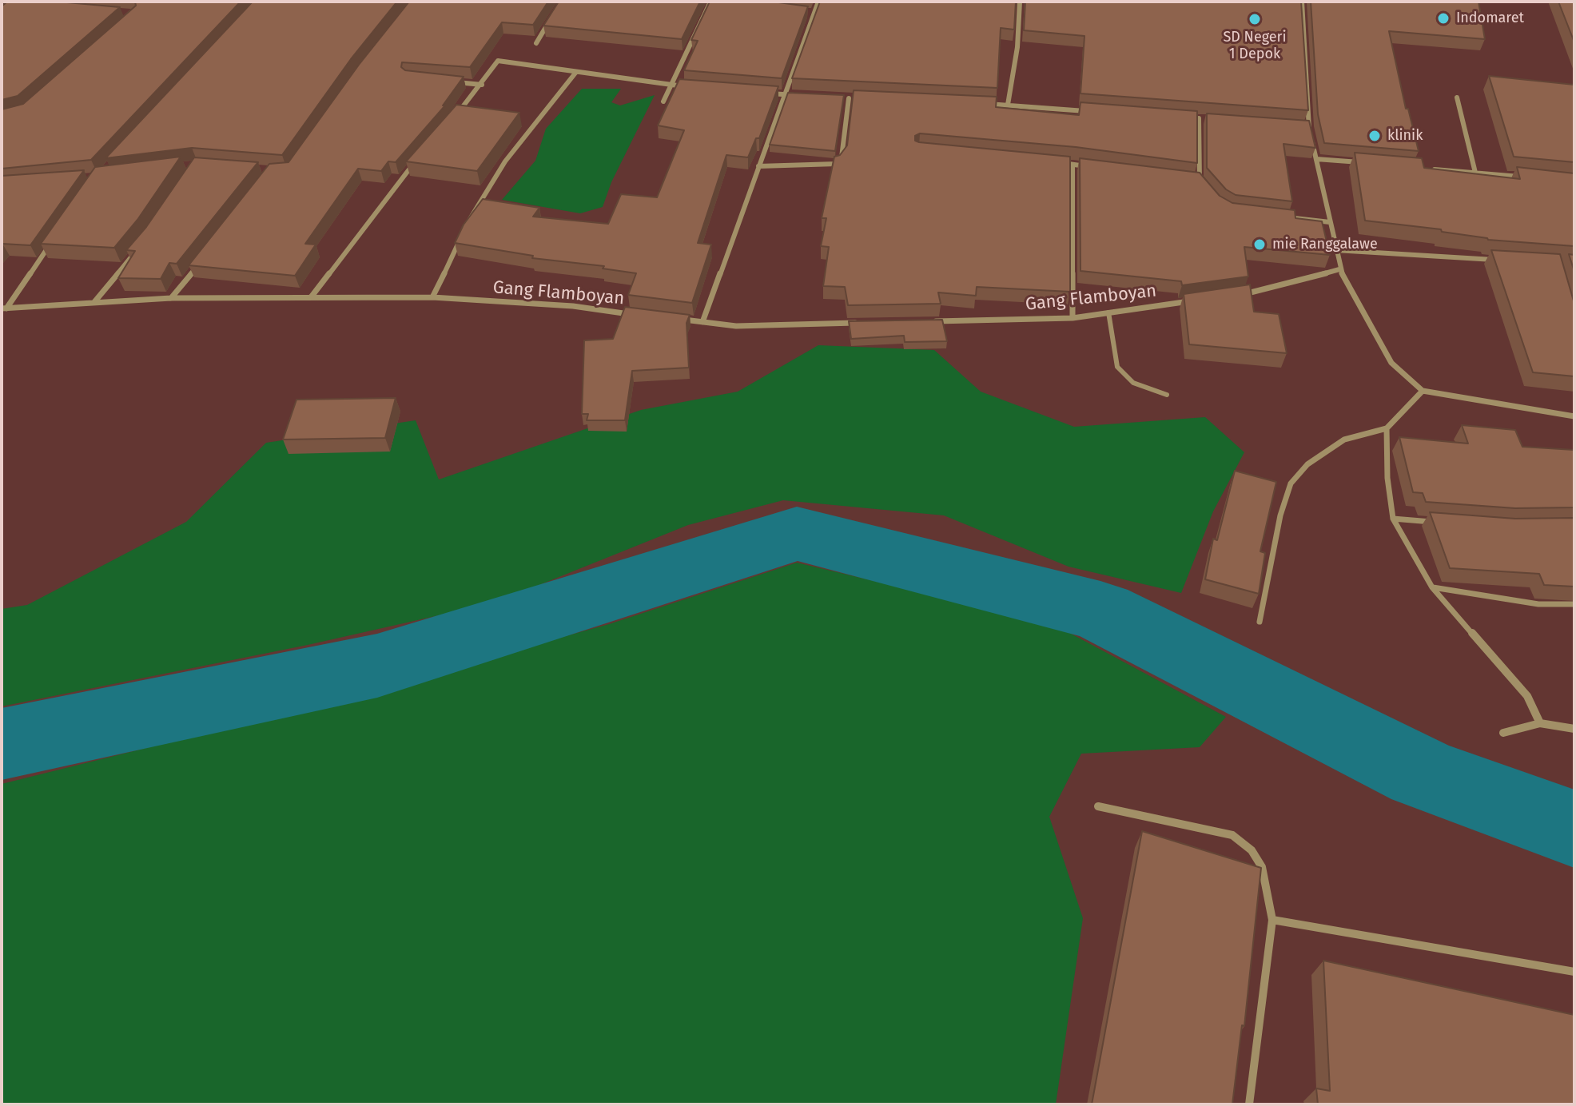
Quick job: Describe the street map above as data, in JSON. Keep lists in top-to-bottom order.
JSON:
{
  "streets": {
    "street": ["Gang Flamboyan"]
  },
  "places": [
    "Indomaret",
    "SD Negeri 1 Depok",
    "klinik",
    "mie Ranggalawe"
  ]
}
